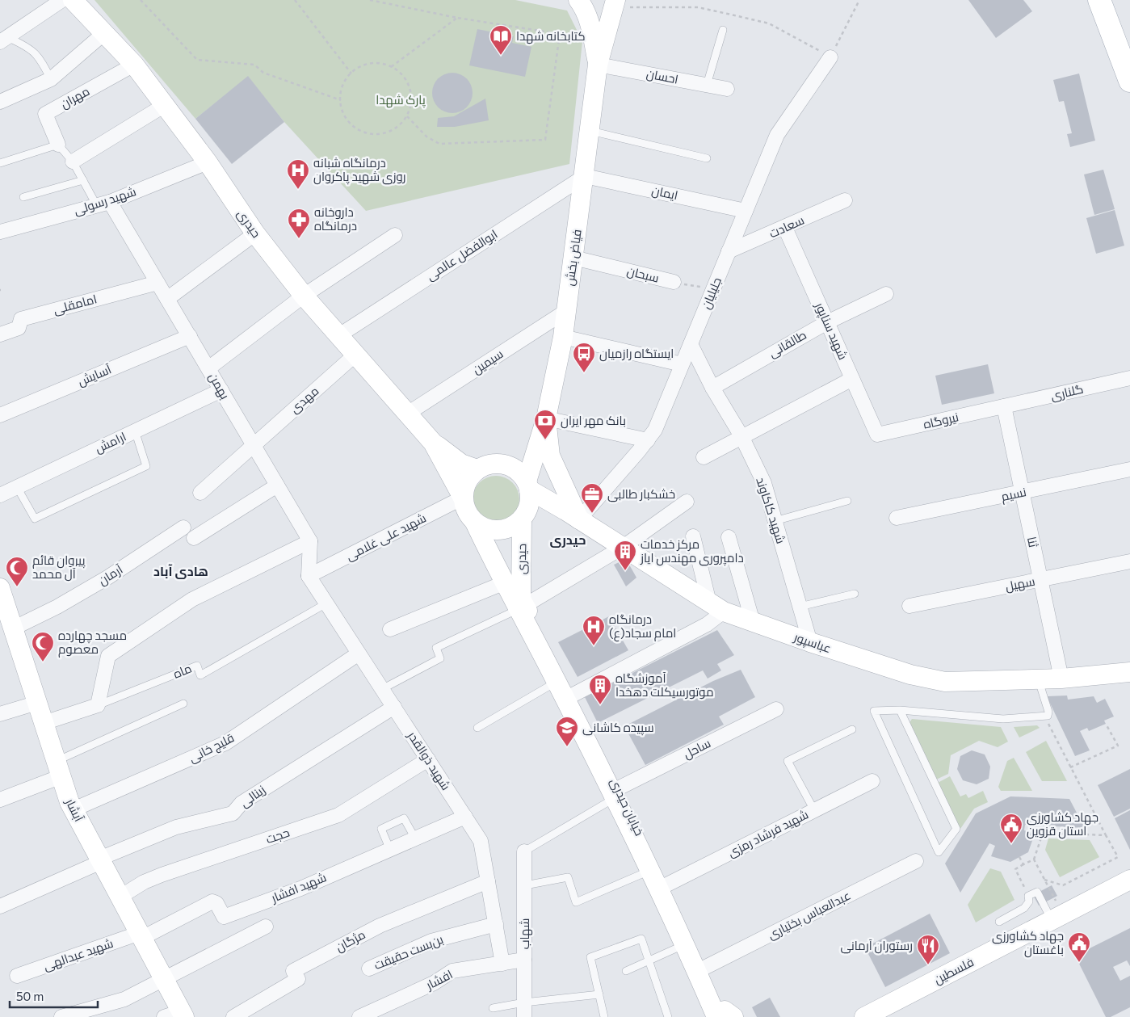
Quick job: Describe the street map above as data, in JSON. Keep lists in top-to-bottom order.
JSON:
{
  "streets": {
    "street": [
      "احسان",
      "مهران",
      "ایمان",
      "شهید رسولی",
      "حیدری",
      "سعادت",
      "ابوالفضل عالمی",
      "فیاض بخش",
      "سبحان",
      "جلیلیان",
      "امامقلی",
      "شهید سناپور",
      "طالقانی",
      "سیمین",
      "آسایش",
      "بهمن",
      "گلناری",
      "مهدی",
      "نیروگاه",
      "ارامش",
      "نسیم",
      "شهید کاکاوند",
      "شهید علی غلامی",
      "ثنا",
      "آرمان",
      "سهیل",
      "عباسپور",
      "ماه",
      "قلیچ خانی",
      "ساحل",
      "شهید ذوالقدر",
      "زینالی",
      "خیابان حیدری",
      "آبشار",
      "شهید فرشاد رمزی",
      "حجت",
      "شهید افشار",
      "عبدالعباس بختیاری",
      "شهاب",
      "مژگان",
      "بن‌بست حقیقت",
      "شهید عبدالهی",
      "فلسطین",
      "افشار"
    ]
  },
  "crossings": [
    ["احسان", "فیاض بخش"],
    ["مهران", "حیدری"],
    ["ایمان", "ابوالفضل عالمی"],
    ["ایمان", "فیاض بخش"],
    ["ایمان", "جلیلیان"],
    ["شهید رسولی", "حیدری"],
    ["شهید رسولی", "بهمن"],
    ["حیدری", "ابوالفضل عالمی"],
    ["حیدری", "فیاض بخش"],
    ["حیدری", "سیمین"],
    ["حیدری", "مهدی"],
    ["حیدری", "شهید علی غلامی"],
    ["حیدری", "عباسپور"],
    ["حیدری", "خیابان حیدری"],
    ["سعادت", "جلیلیان"],
    ["سعادت", "شهید سناپور"],
    ["ابوالفضل عالمی", "فیاض بخش"],
    ["فیاض بخش", "سبحان"],
    ["فیاض بخش", "سیمین"],
    ["فیاض بخش", "شهید علی غلامی"],
    ["فیاض بخش", "عباسپور"],
    ["سبحان", "جلیلیان"],
    ["جلیلیان", "شهید کاکاوند"],
    ["جلیلیان", "عباسپور"],
    ["امامقلی", "بهمن"],
    ["شهید سناپور", "طالقانی"],
    ["شهید سناپور", "نیروگاه"],
    ["طالقانی", "شهید کاکاوند"],
    ["آسایش", "بهمن"],
    ["بهمن", "مهدی"],
    ["بهمن", "ارامش"],
    ["گلناری", "نیروگاه"],
    ["گلناری", "ثنا"],
    ["نیروگاه", "ثنا"],
    ["نسیم", "ثنا"],
    ["شهید کاکاوند", "عباسپور"],
    ["شهید علی غلامی", "عباسپور"],
    ["شهید علی غلامی", "شهید ذوالقدر"],
    ["ثنا", "سهیل"],
    ["ثنا", "عباسپور"],
    ["آرمان", "آبشار"],
    ["ماه", "شهید ذوالقدر"],
    ["ماه", "آبشار"],
    ["قلیچ خانی", "شهید ذوالقدر"],
    ["قلیچ خانی", "آبشار"],
    ["ساحل", "خیابان حیدری"],
    ["شهید ذوالقدر", "زینالی"],
    ["شهید ذوالقدر", "حجت"],
    ["شهید ذوالقدر", "شهید افشار"],
    ["شهید ذوالقدر", "مژگان"],
    ["شهید ذوالقدر", "بن‌بست حقیقت"],
    ["شهید ذوالقدر", "افشار"],
    ["زینالی", "آبشار"],
    ["خیابان حیدری", "شهید فرشاد رمزی"],
    ["خیابان حیدری", "عبدالعباس بختیاری"],
    ["آبشار", "حجت"],
    ["آبشار", "شهید افشار"],
    ["آبشار", "شهید عبدالهی"],
    ["شهید افشار", "شهید عبدالهی"],
    ["شهاب", "افشار"]
  ],
  "districts": ["حیدری", "هادی آباد"],
  "parks": ["پارک شهدا"],
  "places": {
    "library": ["کتابخانه شهدا"],
    "hospital": ["درمانگاه شبانه روزی شهید پاکروان", "درمانگاه امام سجاد(ع)"],
    "pharmacy": ["داروخانه درمانگاه"],
    "bus stop": ["ایستگاه رازمیان"],
    "bank": ["بانک مهر ایران"],
    "office": ["خشکبار طالبی"],
    "building": ["مرکز خدمات دامپروری مهندس ایاز", "آموزشگاه موتورسیکلت دهخدا"],
    "mosque": ["پیروان قائم آل محمد", "مسجد چهارده معصوم"],
    "school or university": ["سپیده کاشانی"],
    "public building": ["جهاد کشاورزی استان قزوین", "جهاد کشاورزی باغستان"],
    "restaurant": ["رستوران آرمانی"]
  },
  "scale_bar": "50 m"
}
